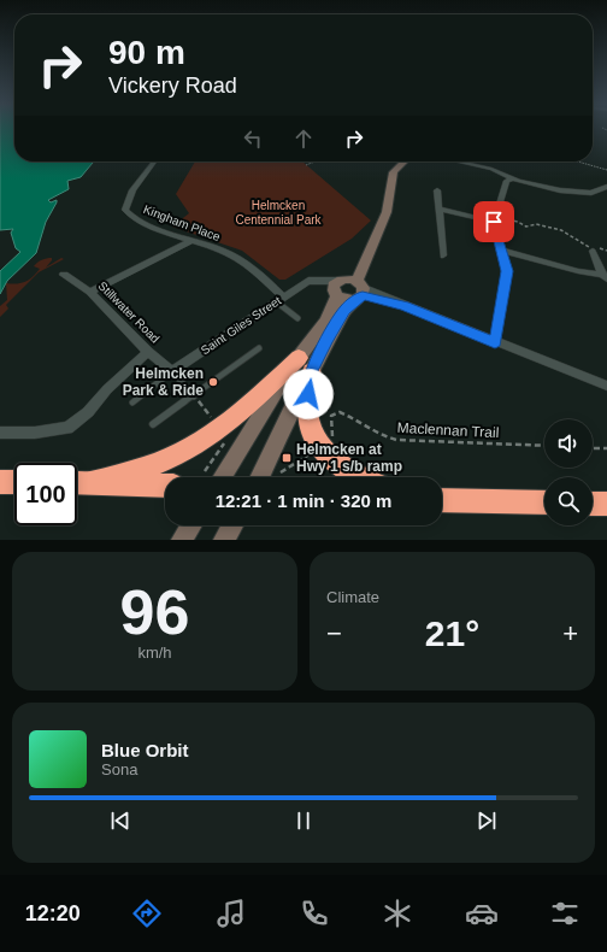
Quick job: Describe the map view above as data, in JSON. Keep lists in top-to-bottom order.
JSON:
{
  "streets": {
    "street": ["Kingham Place", "Stillwater Road", "Saint Giles Street"],
    "path": ["Maclennan Trail"]
  },
  "crossings": [
    ["Kingham Place", "Saint Giles Street"],
    ["Stillwater Road", "Saint Giles Street"]
  ],
  "parks": ["Helmcken Centennial Park"],
  "places": {
    "other": ["Helmcken Park & Ride"],
    "transit": ["Helmcken at Hwy 1 s/b ramp"]
  },
  "page": {
    "turn": ["90 m", "Vickery Road"],
    "limit": "100",
    "trip": "12:21 · 1 min · 320 m",
    "tile": [
      ["96", "km/h"],
      "Climate"
    ],
    "heat": ["−", "21°", "+"],
    "song": ["Blue Orbit", "Sona"],
    "tabs": "12:20"
  }
}
